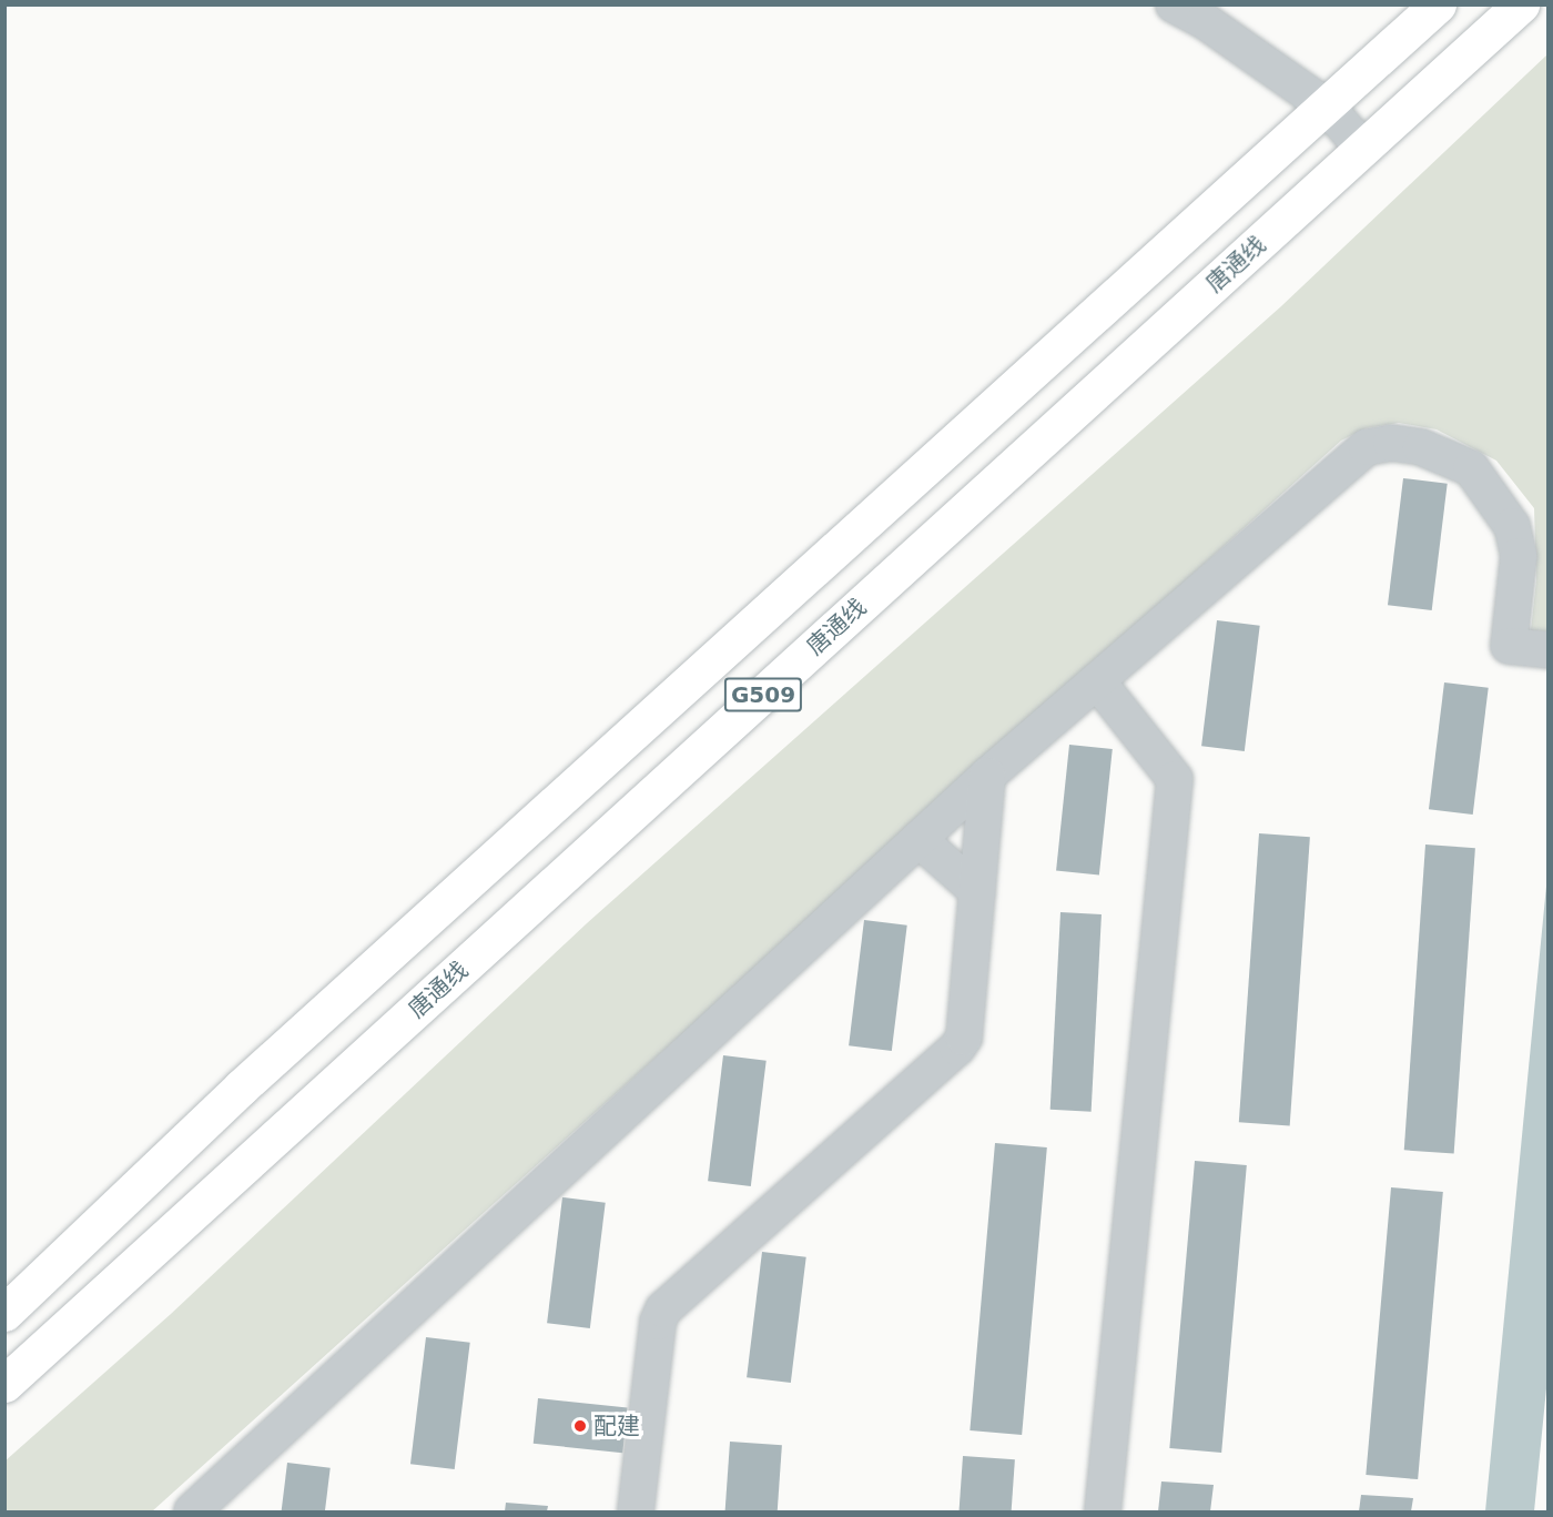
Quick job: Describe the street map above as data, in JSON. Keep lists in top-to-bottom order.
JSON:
{
  "streets": {
    "highway": ["唐通线", "G509"]
  },
  "places": ["配建"]
}
